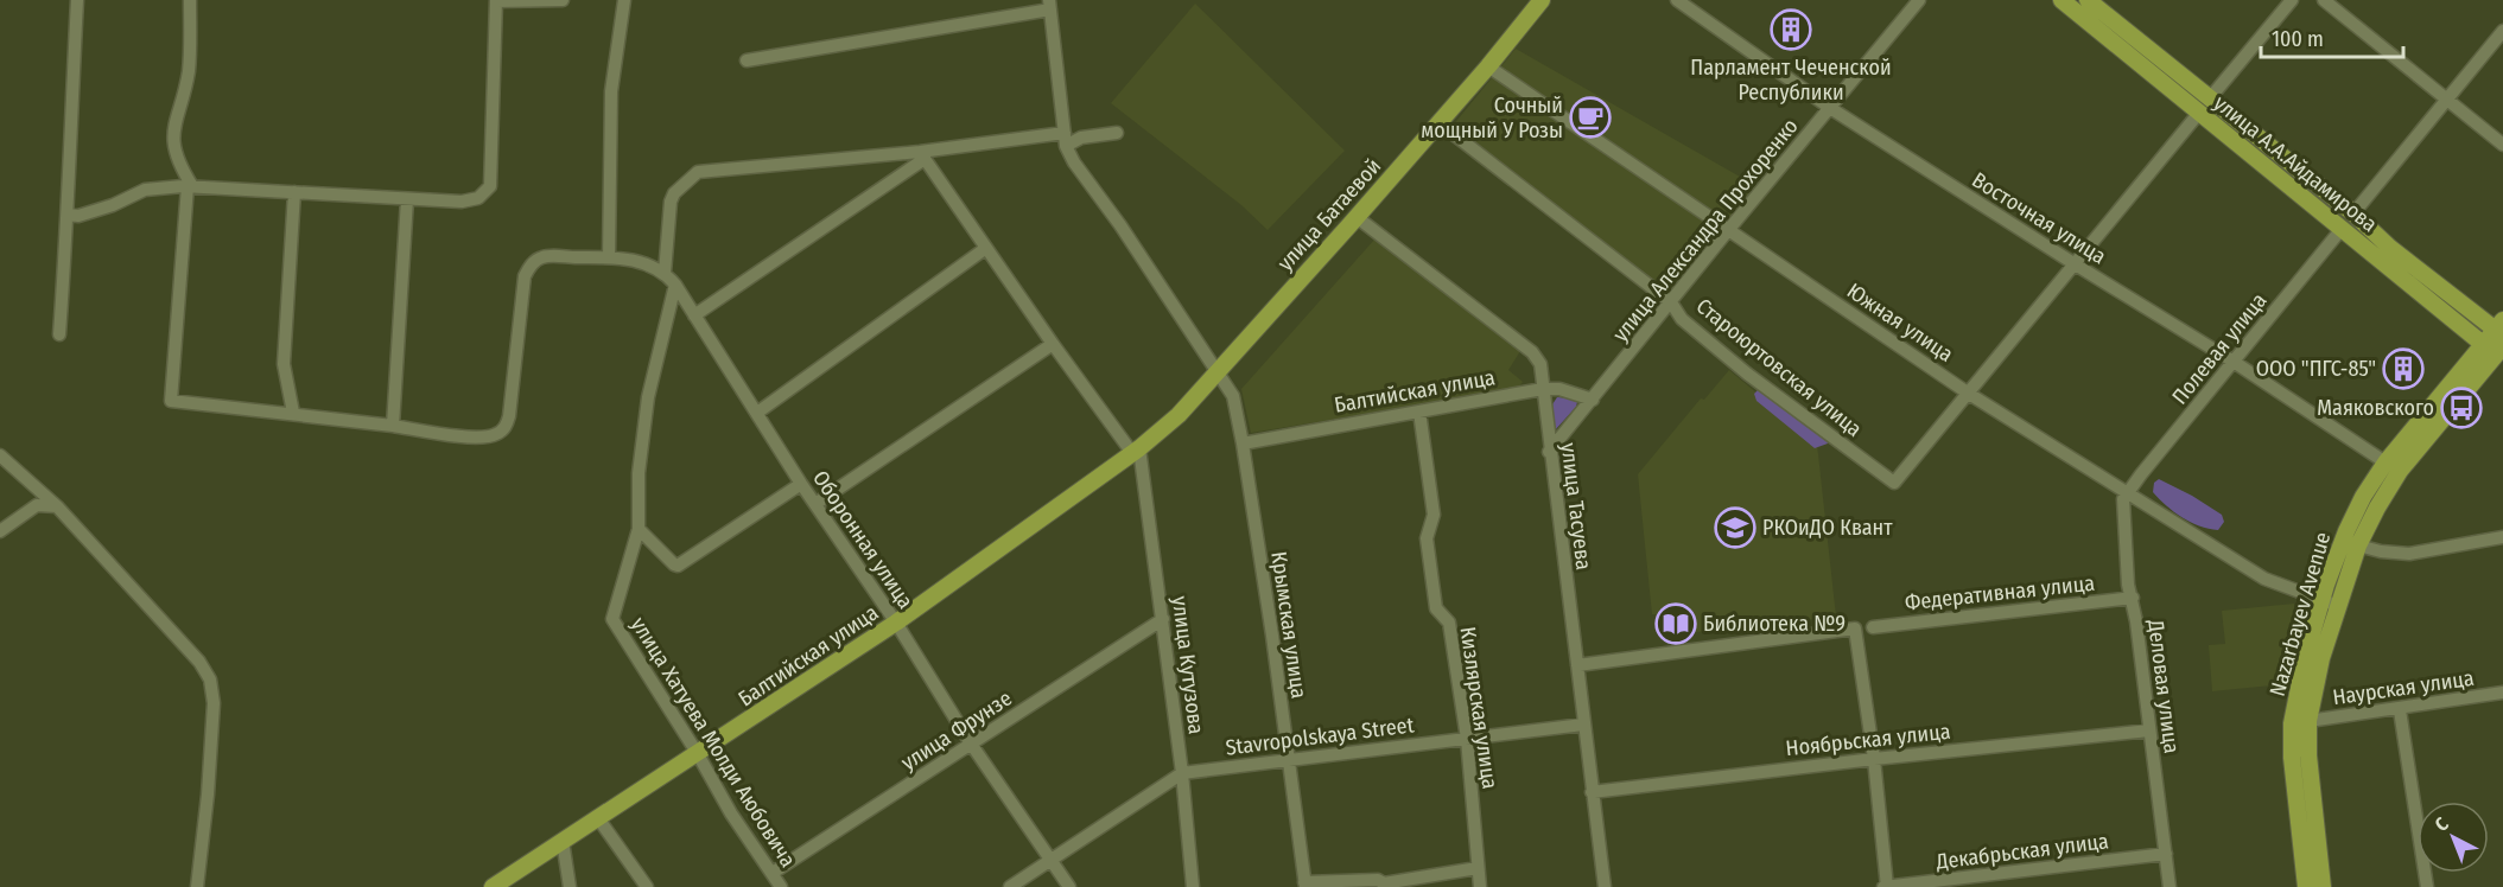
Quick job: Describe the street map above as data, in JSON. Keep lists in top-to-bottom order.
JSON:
{
  "streets": {
    "main road": [
      "улица А.А.Айдамирова",
      "улица Батаевой",
      "Балтийская улица",
      "Nazarbayev Avenue"
    ],
    "street": [
      "Восточная улица",
      "улица Александра Прохоренко",
      "Южная улица",
      "Полевая улица",
      "Староюртовская улица",
      "улица Тасуева",
      "Оборонная улица",
      "Федеративная улица",
      "Крымская улица",
      "улица Кутузова",
      "Деловая улица",
      "Наурская улица",
      "Кизлярская улица",
      "улица Фрунзе",
      "Stavropolskaya Street",
      "Ноябрьская улица",
      "улица Хатуева Молди Аюбовича",
      "Декабрьская улица"
    ]
  },
  "crossings": [
    ["улица А.А.Айдамирова", "Полевая улица"],
    ["улица А.А.Айдамирова", "Nazarbayev Avenue"],
    ["улица Батаевой", "Южная улица"],
    ["улица Батаевой", "Староюртовская улица"],
    ["улица Батаевой", "Балтийская улица"],
    ["улица Батаевой", "улица Тасуева"],
    ["улица Батаевой", "Крымская улица"],
    ["улица Батаевой", "улица Кутузова"],
    ["Восточная улица", "улица Александра Прохоренко"],
    ["Восточная улица", "Полевая улица"],
    ["Восточная улица", "Nazarbayev Avenue"],
    ["улица Александра Прохоренко", "Южная улица"],
    ["улица Александра Прохоренко", "Староюртовская улица"],
    ["улица Александра Прохоренко", "Балтийская улица"],
    ["улица Александра Прохоренко", "улица Тасуева"],
    ["Южная улица", "Полевая улица"],
    ["Южная улица", "Староюртовская улица"],
    ["Южная улица", "Nazarbayev Avenue"],
    ["Южная улица", "Деловая улица"],
    ["Полевая улица", "Деловая улица"],
    ["Балтийская улица", "улица Тасуева"],
    ["Балтийская улица", "Оборонная улица"],
    ["Балтийская улица", "Крымская улица"],
    ["Балтийская улица", "улица Кутузова"],
    ["Балтийская улица", "Кизлярская улица"],
    ["Балтийская улица", "улица Хатуева Молди Аюбовича"],
    ["улица Тасуева", "Stavropolskaya Street"],
    ["улица Тасуева", "Ноябрьская улица"],
    ["Оборонная улица", "улица Фрунзе"],
    ["Оборонная улица", "Stavropolskaya Street"],
    ["Федеративная улица", "Деловая улица"],
    ["Nazarbayev Avenue", "Наурская улица"],
    ["Крымская улица", "Stavropolskaya Street"],
    ["улица Кутузова", "улица Фрунзе"],
    ["улица Кутузова", "Stavropolskaya Street"],
    ["Деловая улица", "Ноябрьская улица"],
    ["Деловая улица", "Декабрьская улица"],
    ["Кизлярская улица", "Stavropolskaya Street"],
    ["улица Фрунзе", "улица Хатуева Молди Аюбовича"]
  ],
  "places": {
    "building": ["Парламент Чеченской Республики", "ООО \"ПГС-85\""],
    "cafe": ["Сочный мощный У Розы"],
    "bus stop": ["Маяковского"],
    "school or university": ["РКОиДО Квант"],
    "library": ["Библиотека №9"]
  },
  "scale_bar": "100 m",
  "north": "top left"
}
